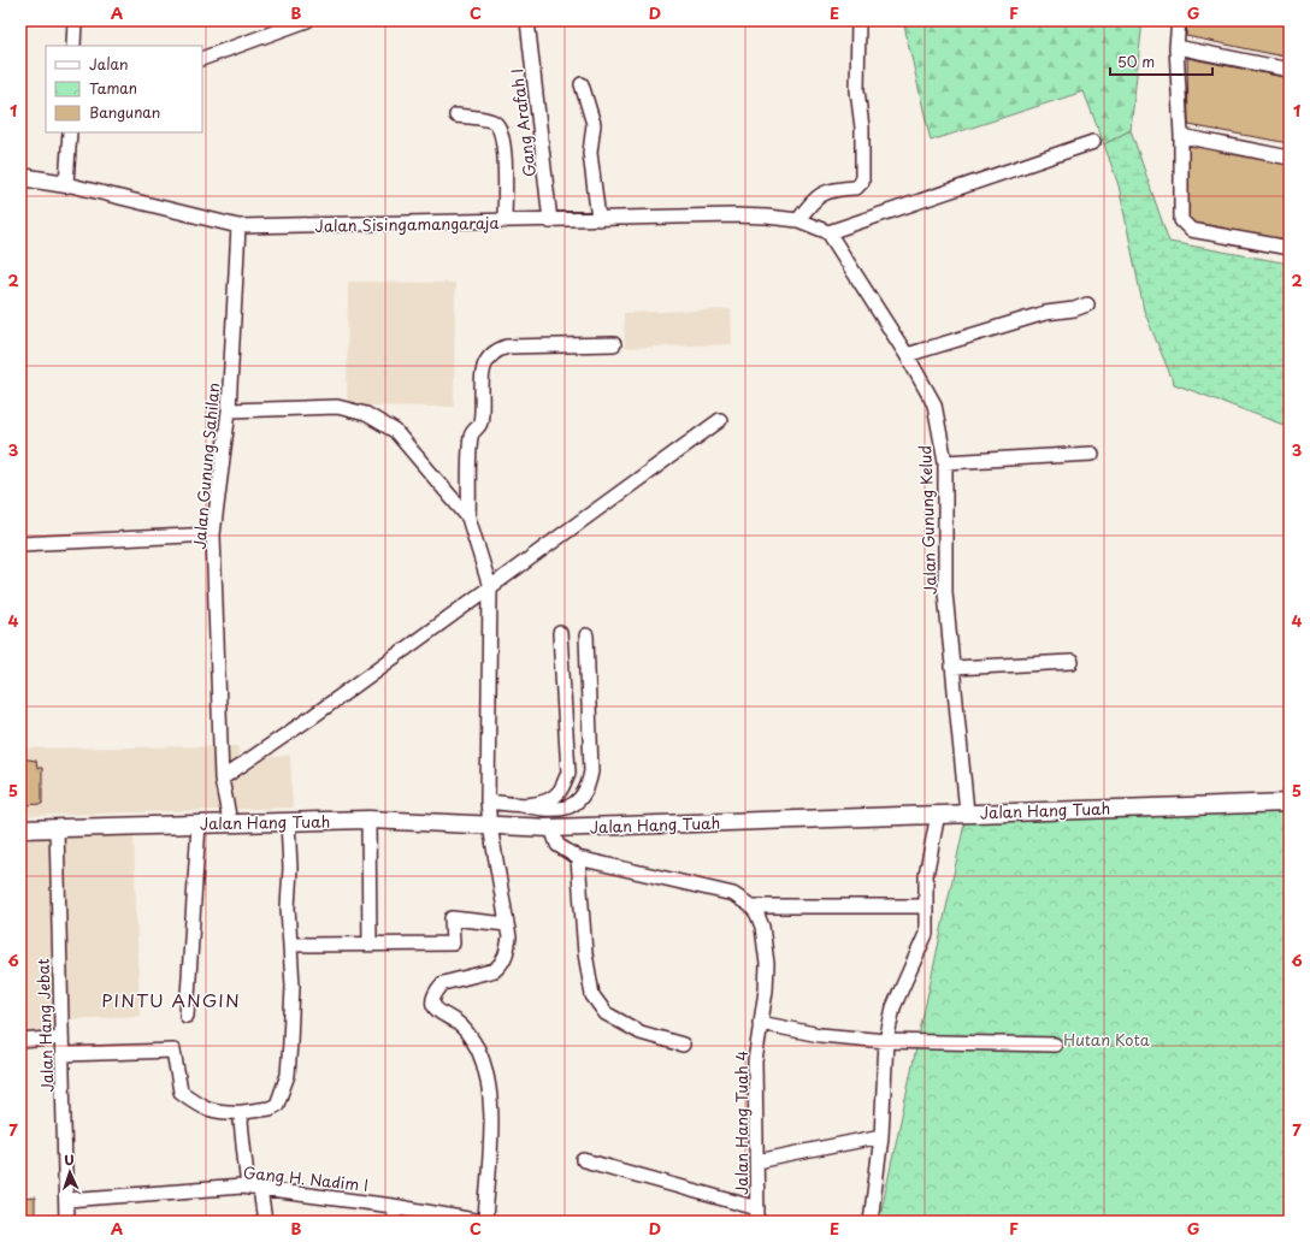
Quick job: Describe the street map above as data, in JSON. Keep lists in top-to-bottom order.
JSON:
{
  "streets": {
    "main road": ["Jalan Sisingamangaraja", "Jalan Hang Tuah"],
    "street": [
      "Gang Arafah I",
      "Jalan Gunung Sahilan",
      "Jalan Gunung Kelud",
      "Jalan Hang Jebat",
      "Jalan Hang Tuah 4",
      "Gang H. Nadim I"
    ]
  },
  "crossings": [
    ["Gang Arafah I", "Jalan Sisingamangaraja"],
    ["Jalan Sisingamangaraja", "Jalan Gunung Sahilan"],
    ["Jalan Gunung Sahilan", "Jalan Hang Tuah"],
    ["Jalan Gunung Kelud", "Jalan Hang Tuah"],
    ["Jalan Hang Tuah", "Jalan Hang Jebat"],
    ["Jalan Hang Jebat", "Gang H. Nadim I"]
  ],
  "districts": ["PINTU ANGIN"],
  "parks": ["Hutan Kota"],
  "legend": ["Jalan", "Taman", "Bangunan"],
  "scale_bar": "50 m",
  "north": "top",
  "grid": {
    "columns": [
      "A",
      "B",
      "C",
      "D",
      "E",
      "F",
      "G"
    ],
    "rows": [
      "1",
      "2",
      "3",
      "4",
      "5",
      "6",
      "7"
    ]
  }
}
